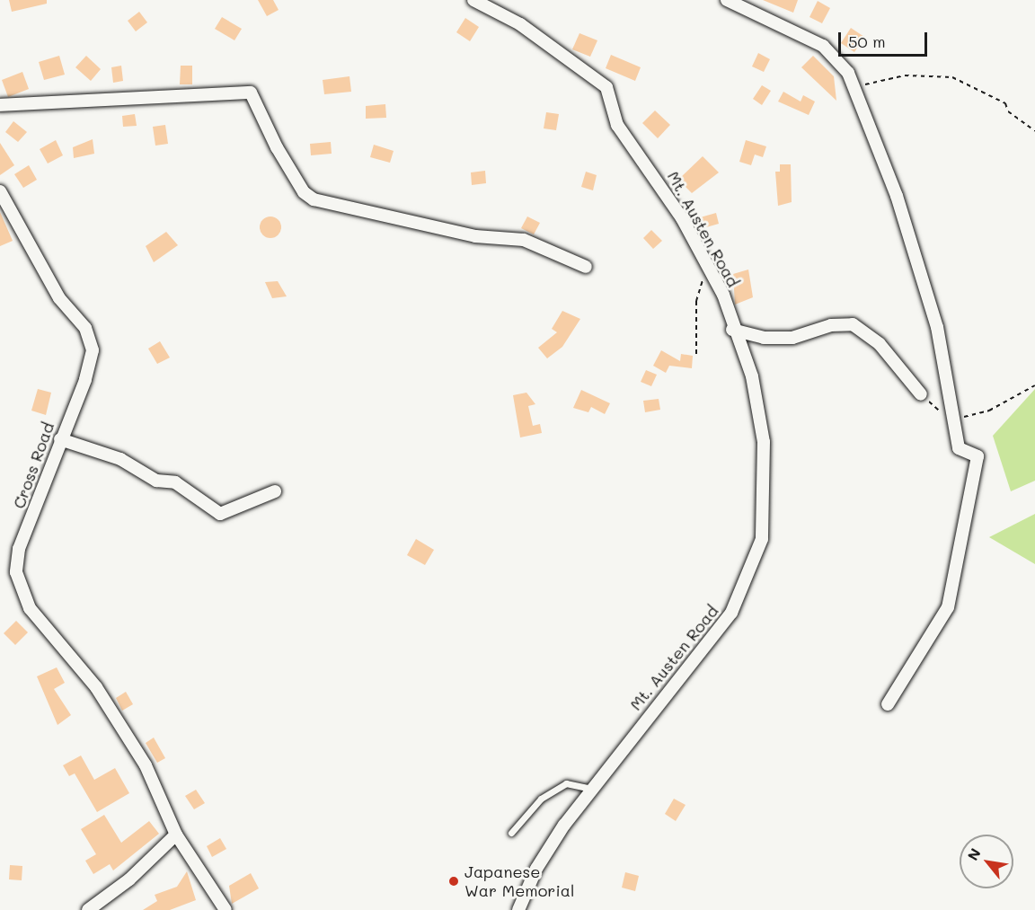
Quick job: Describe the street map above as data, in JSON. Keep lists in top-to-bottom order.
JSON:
{
  "streets": {
    "street": ["Mt. Austen Road", "Cross Road"]
  },
  "places": ["Japanese War Memorial"],
  "scale_bar": "50 m",
  "north": "top left"
}
